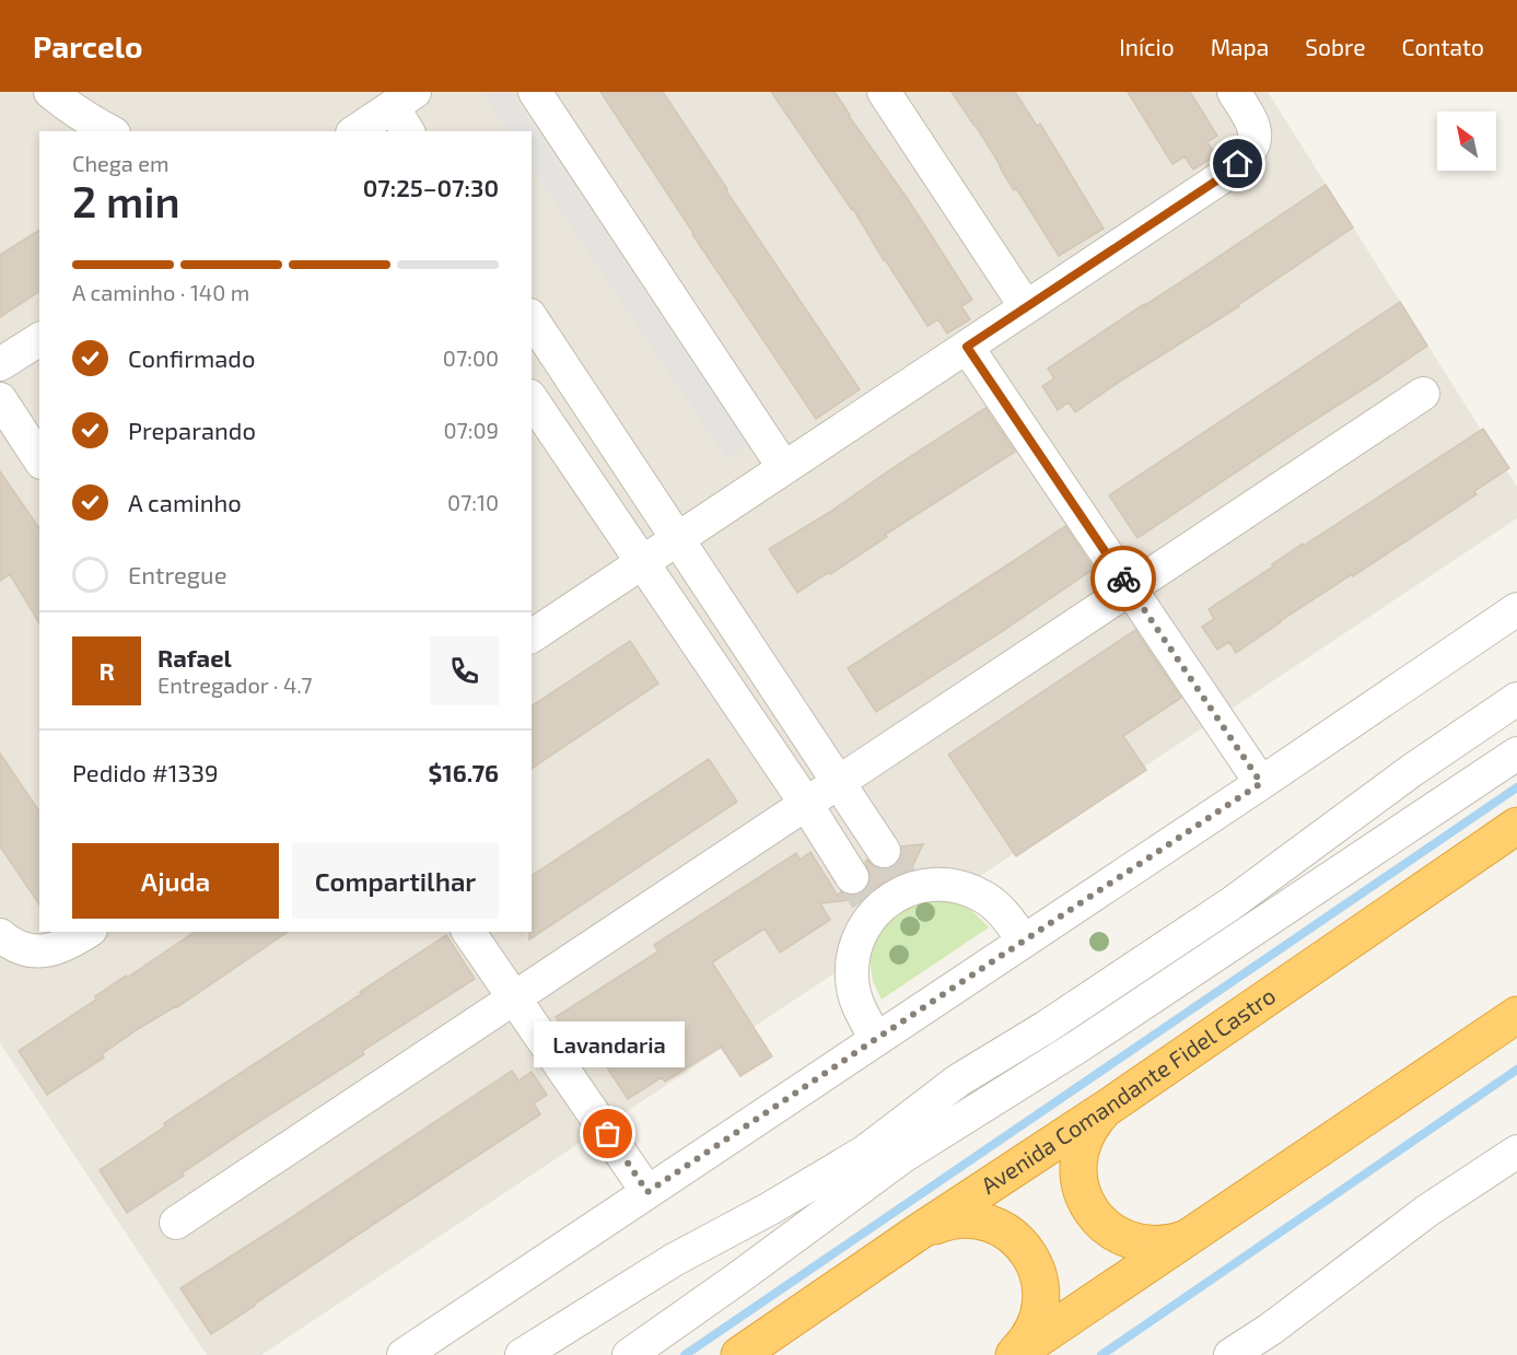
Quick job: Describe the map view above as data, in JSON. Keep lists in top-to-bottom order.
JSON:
{
  "streets": {
    "highway": ["Avenida Comandante Fidel Castro"]
  },
  "places": ["Lavandaria"],
  "north": "top left",
  "page": {
    "header": "Parcelo",
    "nav": [
      "Início",
      "Mapa",
      "Sobre",
      "Contato"
    ],
    "heading": ["2 min", "Chega em", "07:25–07:30"],
    "panel": [
      "Rafael",
      "Entregador · 4.7",
      "Pedido #1339",
      "$16.76"
    ],
    "bar": "A caminho · 140 m",
    "list": [
      ["Confirmado", "07:00"],
      ["Preparando", "07:09"],
      ["A caminho", "07:10"],
      "Entregue"
    ],
    "round": "R",
    "buttons": ["Ajuda", "Compartilhar"],
    "bubble": "Lavandaria"
  }
}
